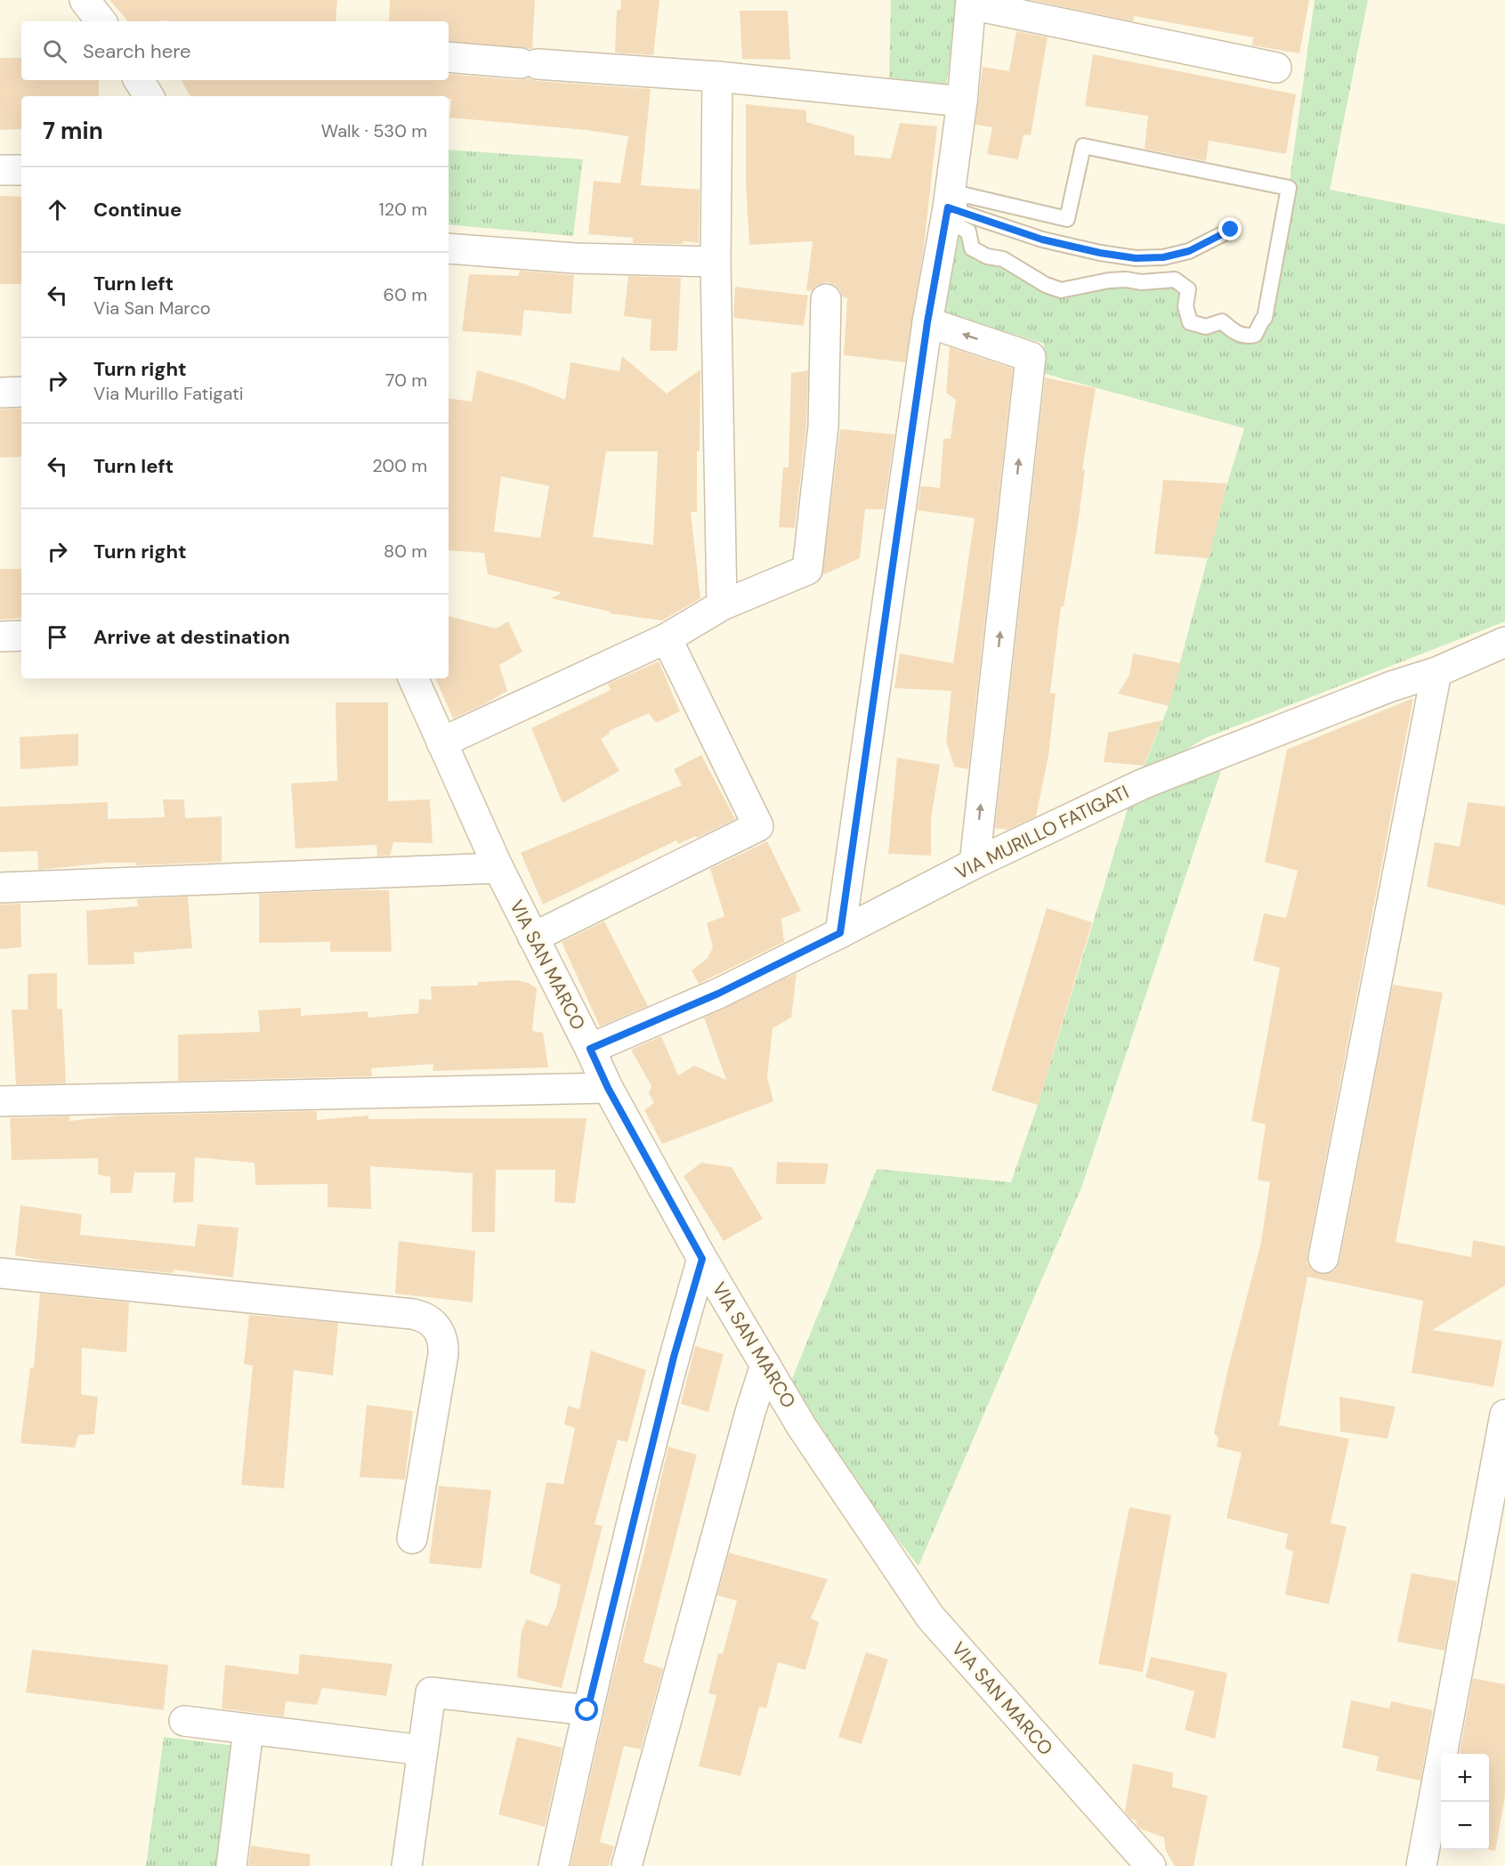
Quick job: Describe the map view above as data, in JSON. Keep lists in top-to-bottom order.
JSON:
{
  "streets": {
    "street": ["VIA MURILLO FATIGATI", "VIA SAN MARCO"]
  },
  "crossings": [
    ["VIA MURILLO FATIGATI", "VIA SAN MARCO"]
  ],
  "page": {
    "search": "Search here",
    "heading": ["7 min", "Walk · 530 m"],
    "list": [
      ["Continue", "120 m"],
      ["Turn left", "Via San Marco", "60 m"],
      ["Turn right", "Via Murillo Fatigati", "70 m"],
      ["Turn left", "200 m"],
      ["Turn right", "80 m"],
      "Arrive at destination"
    ],
    "map_buttons": ["+", "−"]
  }
}
